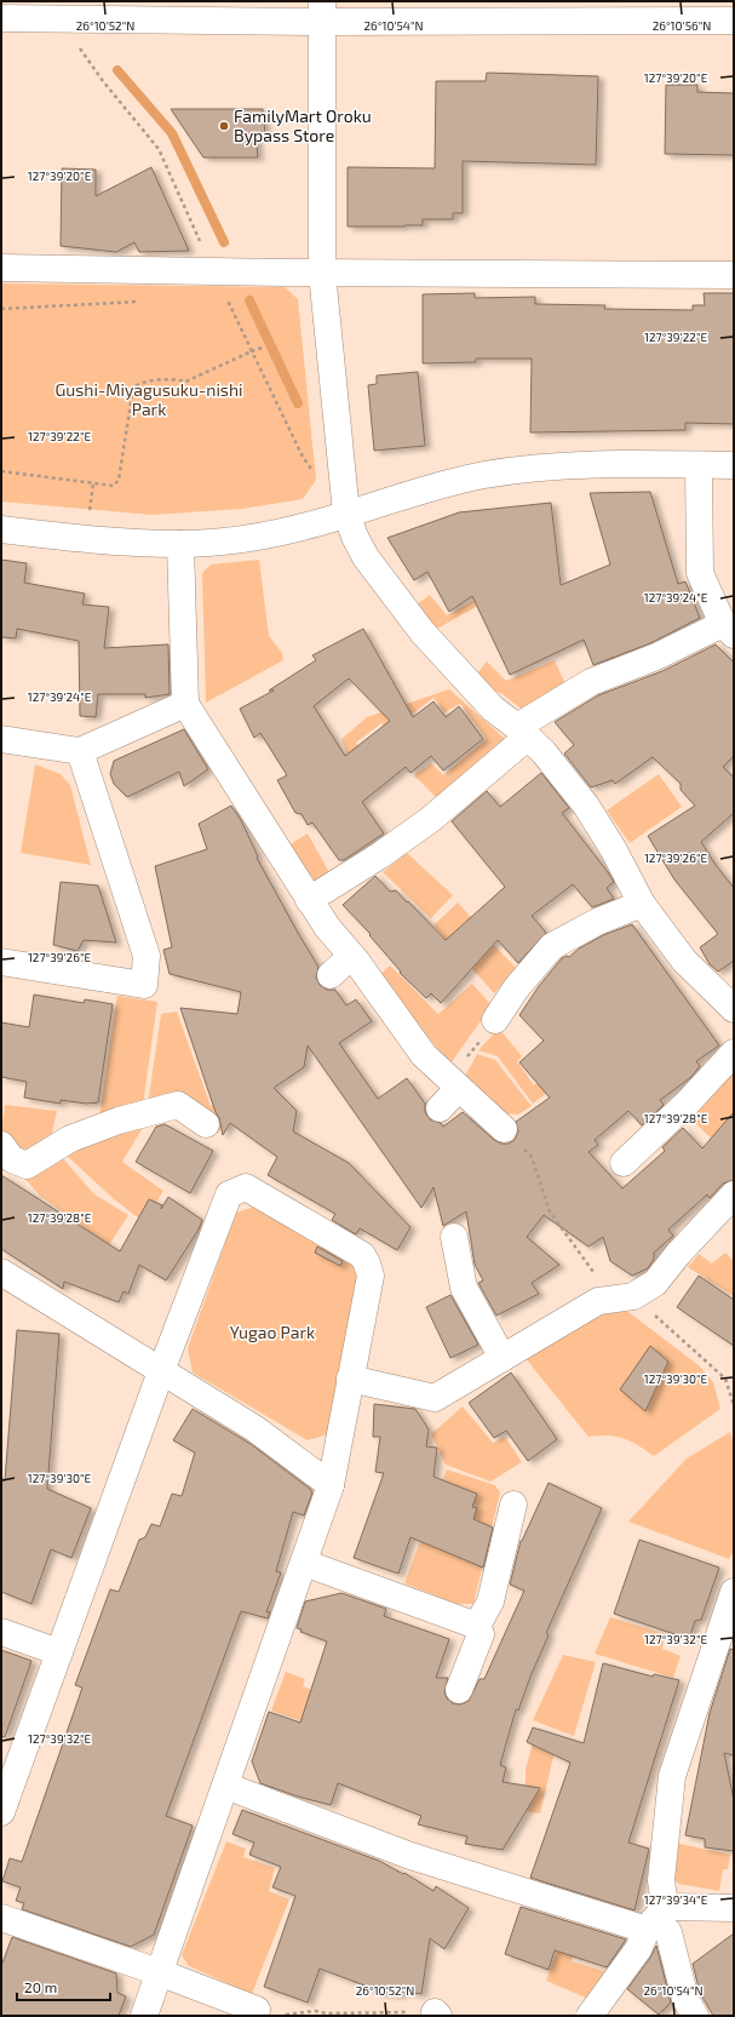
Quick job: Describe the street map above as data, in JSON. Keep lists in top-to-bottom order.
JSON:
{
  "parks": ["Gushi-Miyagusuku-nishi Park", "Yugao Park"],
  "places": ["FamilyMart Oroku Bypass Store"],
  "scale_bar": "20 m",
  "coordinates": [
    "26°10'52\"N",
    "26°10'54\"N",
    "26°10'56\"N",
    "127°39'20\"E",
    "127°39'22\"E",
    "127°39'24\"E",
    "127°39'26\"E",
    "127°39'28\"E",
    "127°39'30\"E",
    "127°39'32\"E",
    "127°39'34\"E"
  ]
}
